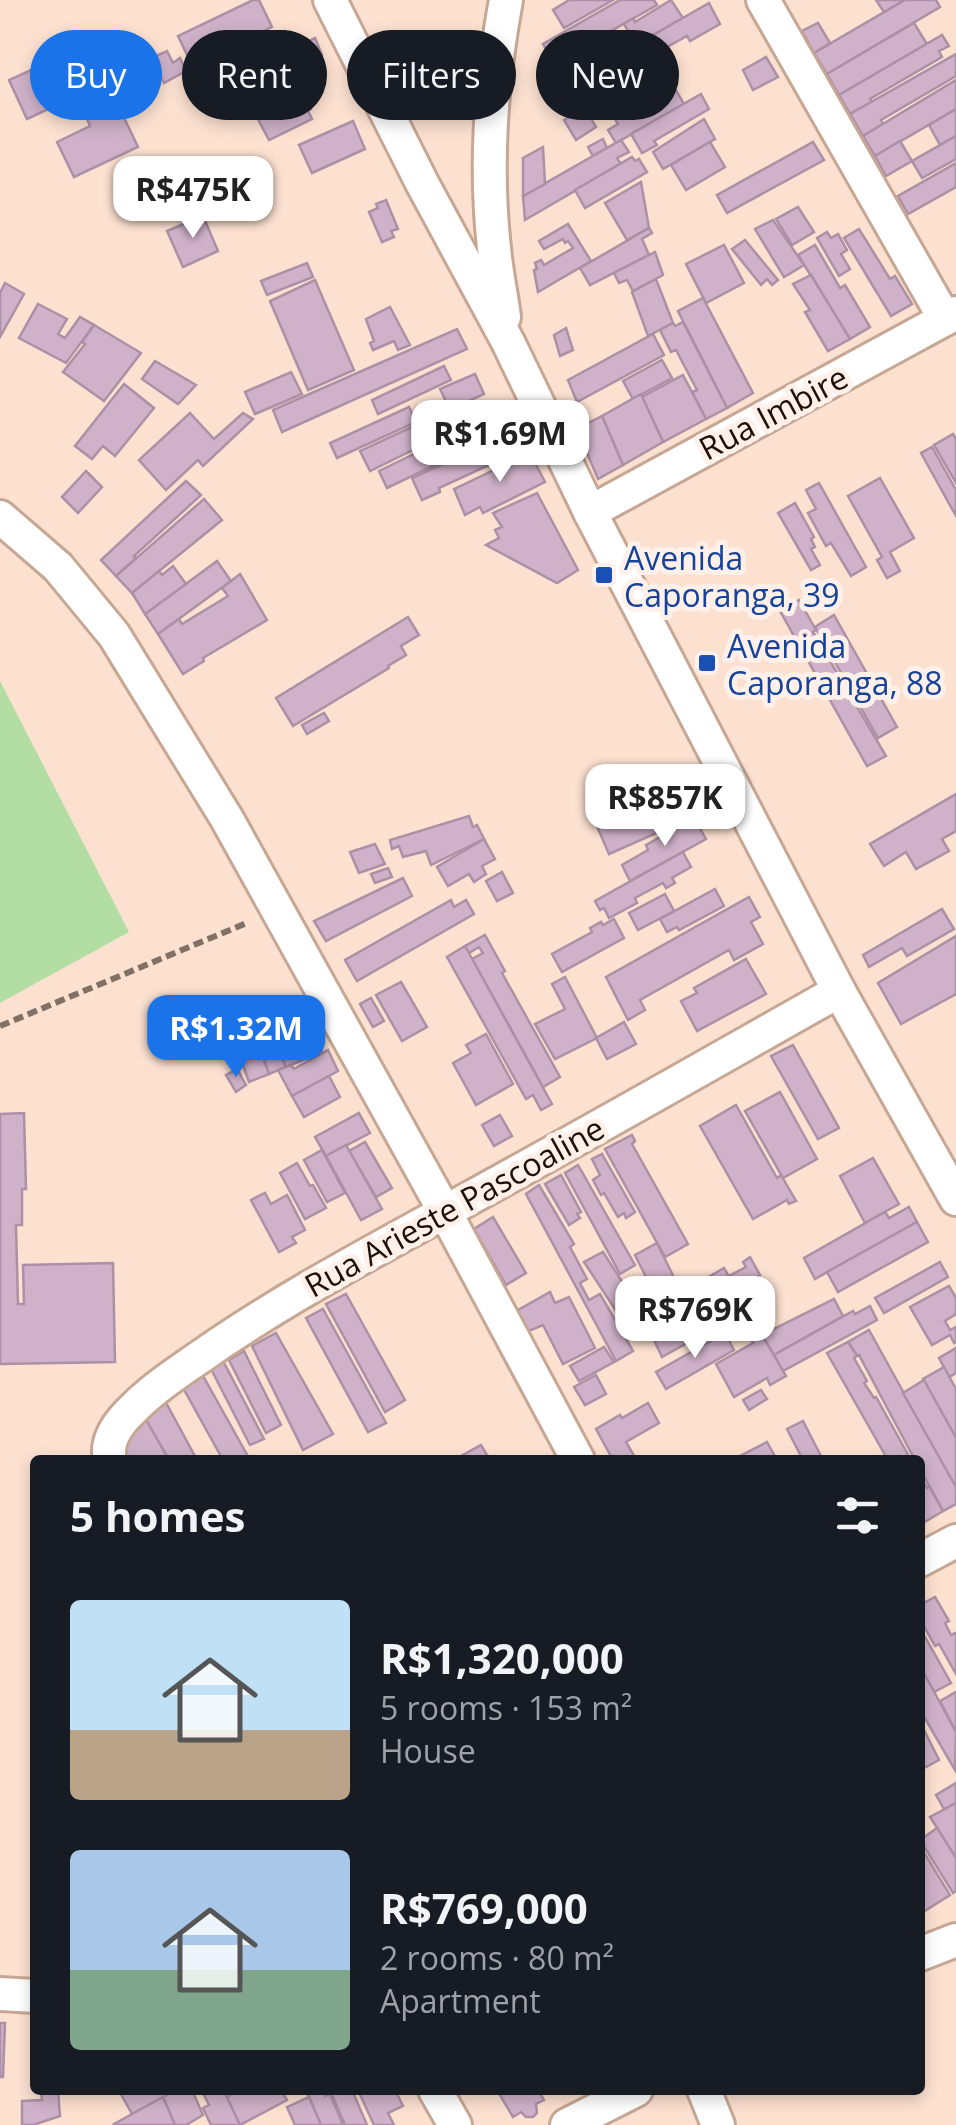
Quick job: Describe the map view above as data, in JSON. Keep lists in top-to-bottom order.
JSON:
{
  "streets": {
    "street": ["Rua Imbire", "Rua Arieste Pascoaline"]
  },
  "places": {
    "transit": ["Avenida Caporanga, 39", "Avenida Caporanga, 88"]
  },
  "page": {
    "chip": [
      "Buy",
      "Rent",
      "Filters",
      "New"
    ],
    "price": [
      "R$475K",
      "R$1.69M",
      "R$857K",
      "R$1.32M",
      "R$769K"
    ],
    "heading": "5 homes",
    "list": [
      {
        "name": "R$1,320,000",
        "note": "5 rooms · 153 m² · House"
      },
      {
        "name": "R$769,000",
        "note": "2 rooms · 80 m² · Apartment"
      }
    ]
  }
}
